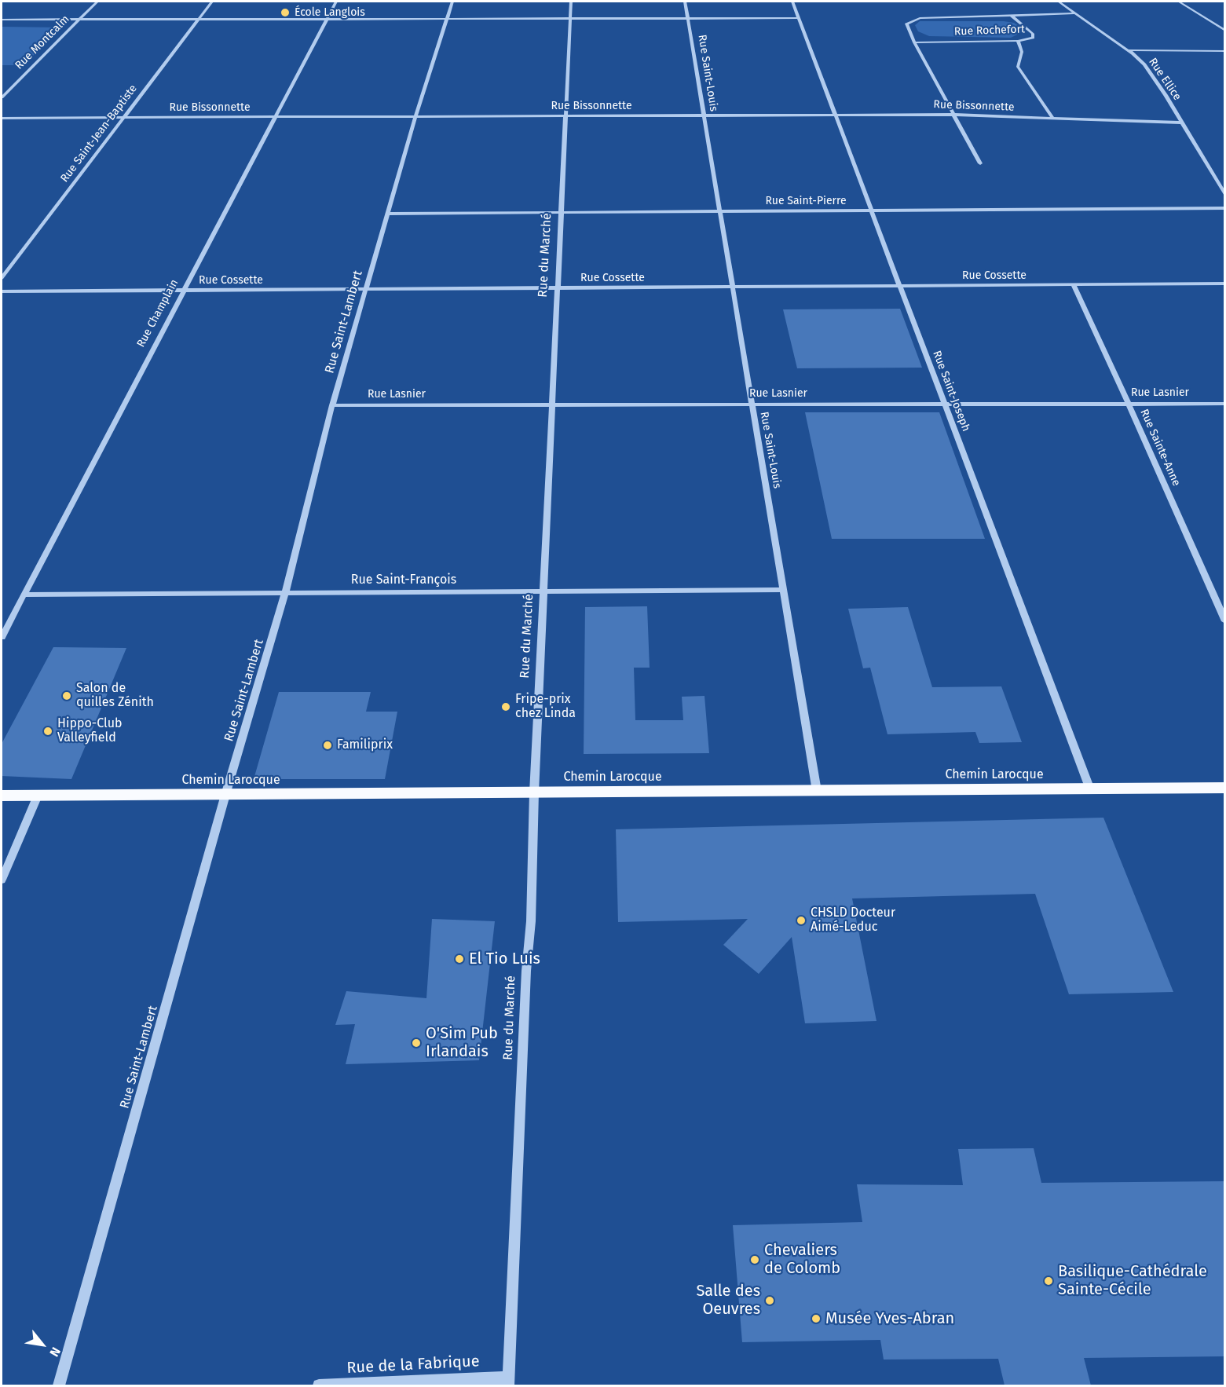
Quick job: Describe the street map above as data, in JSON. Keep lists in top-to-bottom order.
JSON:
{
  "streets": {
    "main road": ["Chemin Larocque"],
    "street": [
      "Rue Rochefort",
      "Rue Montcalm",
      "Rue Saint-Louis",
      "Rue Ellice",
      "Rue Bissonnette",
      "Rue Saint-Jean-Baptiste",
      "Rue Saint-Pierre",
      "Rue du Marché",
      "Rue Cossette",
      "Rue Champlain",
      "Rue Saint-Lambert",
      "Rue Saint-Joseph",
      "Rue Lasnier",
      "Rue Sainte-Anne",
      "Rue Saint-François",
      "Rue de la Fabrique"
    ]
  },
  "crossings": [
    ["Rue Rochefort", "Rue Ellice"],
    ["Rue Rochefort", "Rue Bissonnette"],
    ["Rue Saint-Louis", "Rue Bissonnette"],
    ["Rue Saint-Louis", "Rue Saint-Pierre"],
    ["Rue Saint-Louis", "Rue Cossette"],
    ["Rue Saint-Louis", "Rue Lasnier"],
    ["Rue Saint-Louis", "Rue Saint-François"],
    ["Rue Saint-Louis", "Chemin Larocque"],
    ["Rue Ellice", "Rue Bissonnette"],
    ["Rue Bissonnette", "Rue Saint-Jean-Baptiste"],
    ["Rue Bissonnette", "Rue du Marché"],
    ["Rue Bissonnette", "Rue Champlain"],
    ["Rue Bissonnette", "Rue Saint-Lambert"],
    ["Rue Bissonnette", "Rue Saint-Joseph"],
    ["Rue Saint-Pierre", "Rue du Marché"],
    ["Rue Saint-Pierre", "Rue Saint-Lambert"],
    ["Rue Saint-Pierre", "Rue Saint-Joseph"],
    ["Rue du Marché", "Rue Cossette"],
    ["Rue du Marché", "Rue Lasnier"],
    ["Rue du Marché", "Rue Saint-François"],
    ["Rue du Marché", "Chemin Larocque"],
    ["Rue du Marché", "Rue de la Fabrique"],
    ["Rue Cossette", "Rue Champlain"],
    ["Rue Cossette", "Rue Saint-Lambert"],
    ["Rue Cossette", "Rue Saint-Joseph"],
    ["Rue Cossette", "Rue Sainte-Anne"],
    ["Rue Champlain", "Rue Saint-François"],
    ["Rue Saint-Lambert", "Rue Lasnier"],
    ["Rue Saint-Lambert", "Rue Saint-François"],
    ["Rue Saint-Lambert", "Chemin Larocque"],
    ["Rue Saint-Joseph", "Rue Lasnier"],
    ["Rue Saint-Joseph", "Chemin Larocque"],
    ["Rue Lasnier", "Rue Sainte-Anne"]
  ],
  "places": [
    "École Langlois",
    "Salon de quilles Zénith",
    "Fripe-prix chez Linda",
    "Hippo-Club Valleyfield",
    "Familiprix",
    "CHSLD Docteur Aimé-Leduc",
    "El Tio Luis",
    "O'Sim Pub Irlandais",
    "Chevaliers de Colomb",
    "Basilique-Cathédrale Sainte-Cécile",
    "Salle des Oeuvres",
    "Musée Yves-Abran"
  ],
  "north": "bottom right"
}
